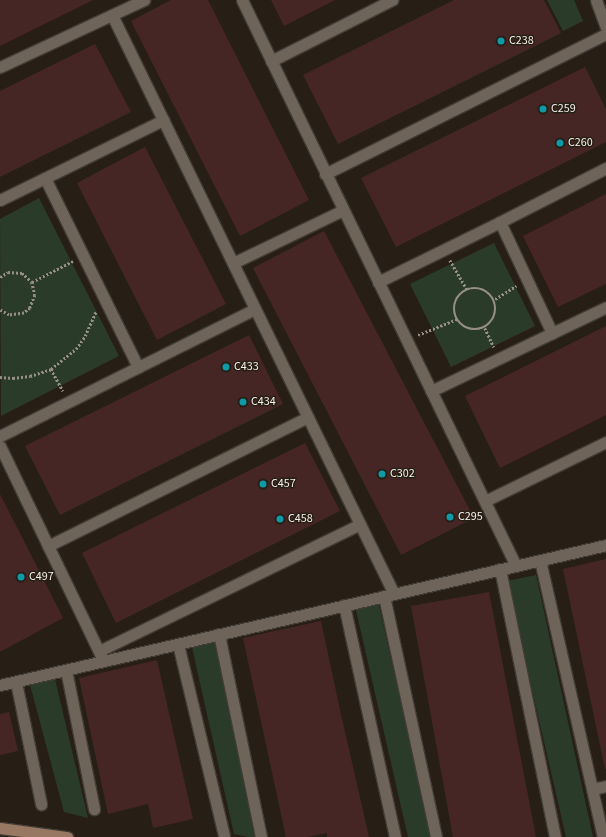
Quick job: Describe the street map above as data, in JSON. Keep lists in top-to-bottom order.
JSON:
{
  "places": [
    "C238",
    "C259",
    "C260",
    "C433",
    "C434",
    "C302",
    "C457",
    "C295",
    "C458",
    "C497"
  ]
}
